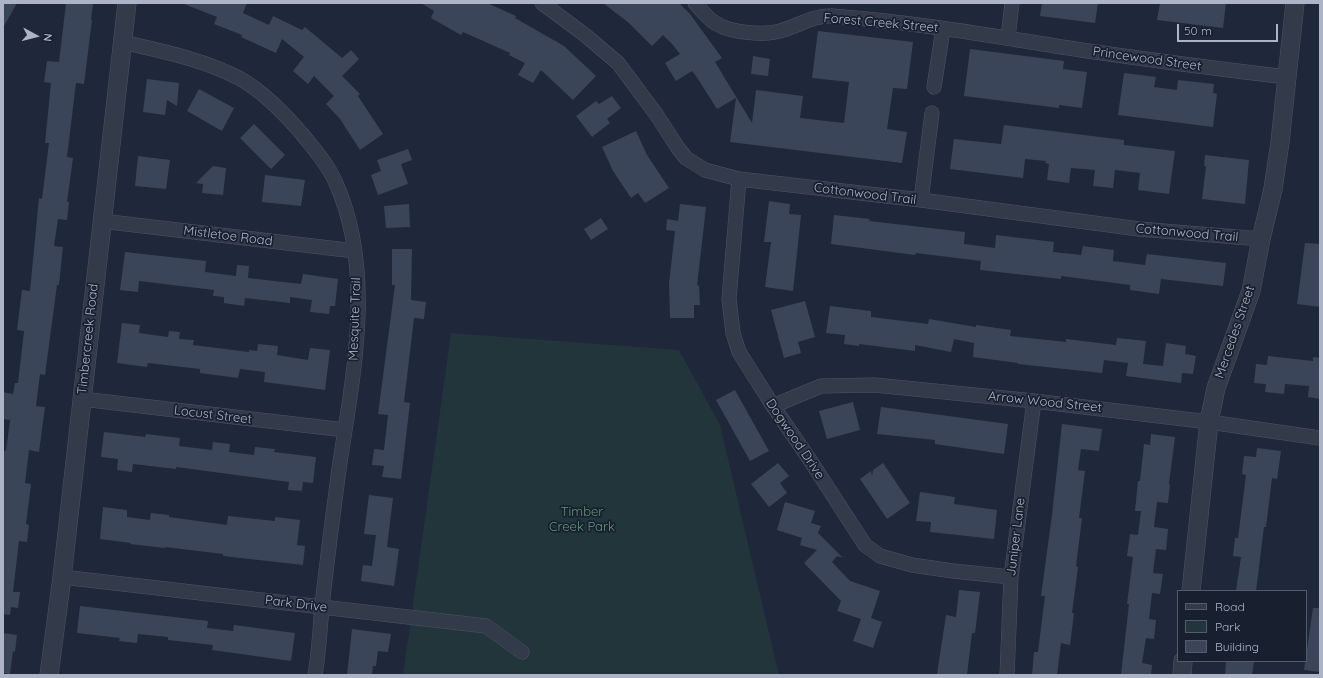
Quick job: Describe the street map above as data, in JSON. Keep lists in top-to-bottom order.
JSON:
{
  "streets": {
    "street": [
      "Forest Creek Street",
      "Princewood Street",
      "Cottonwood Trail",
      "Mistletoe Road",
      "Mesquite Trail",
      "Mercedes Street",
      "Timbercreek Road",
      "Arrow Wood Street",
      "Locust Street",
      "Dogwood Drive",
      "Juniper Lane",
      "Park Drive"
    ]
  },
  "crossings": [
    ["Forest Creek Street", "Princewood Street"],
    ["Princewood Street", "Mercedes Street"],
    ["Cottonwood Trail", "Mercedes Street"],
    ["Cottonwood Trail", "Dogwood Drive"],
    ["Mistletoe Road", "Mesquite Trail"],
    ["Mistletoe Road", "Timbercreek Road"],
    ["Mesquite Trail", "Timbercreek Road"],
    ["Mesquite Trail", "Locust Street"],
    ["Mesquite Trail", "Park Drive"],
    ["Mercedes Street", "Arrow Wood Street"],
    ["Timbercreek Road", "Locust Street"],
    ["Timbercreek Road", "Park Drive"],
    ["Arrow Wood Street", "Dogwood Drive"],
    ["Arrow Wood Street", "Juniper Lane"],
    ["Dogwood Drive", "Juniper Lane"]
  ],
  "parks": ["Timber Creek Park"],
  "legend": ["Road", "Park", "Building"],
  "scale_bar": "50 m",
  "north": "right"
}
